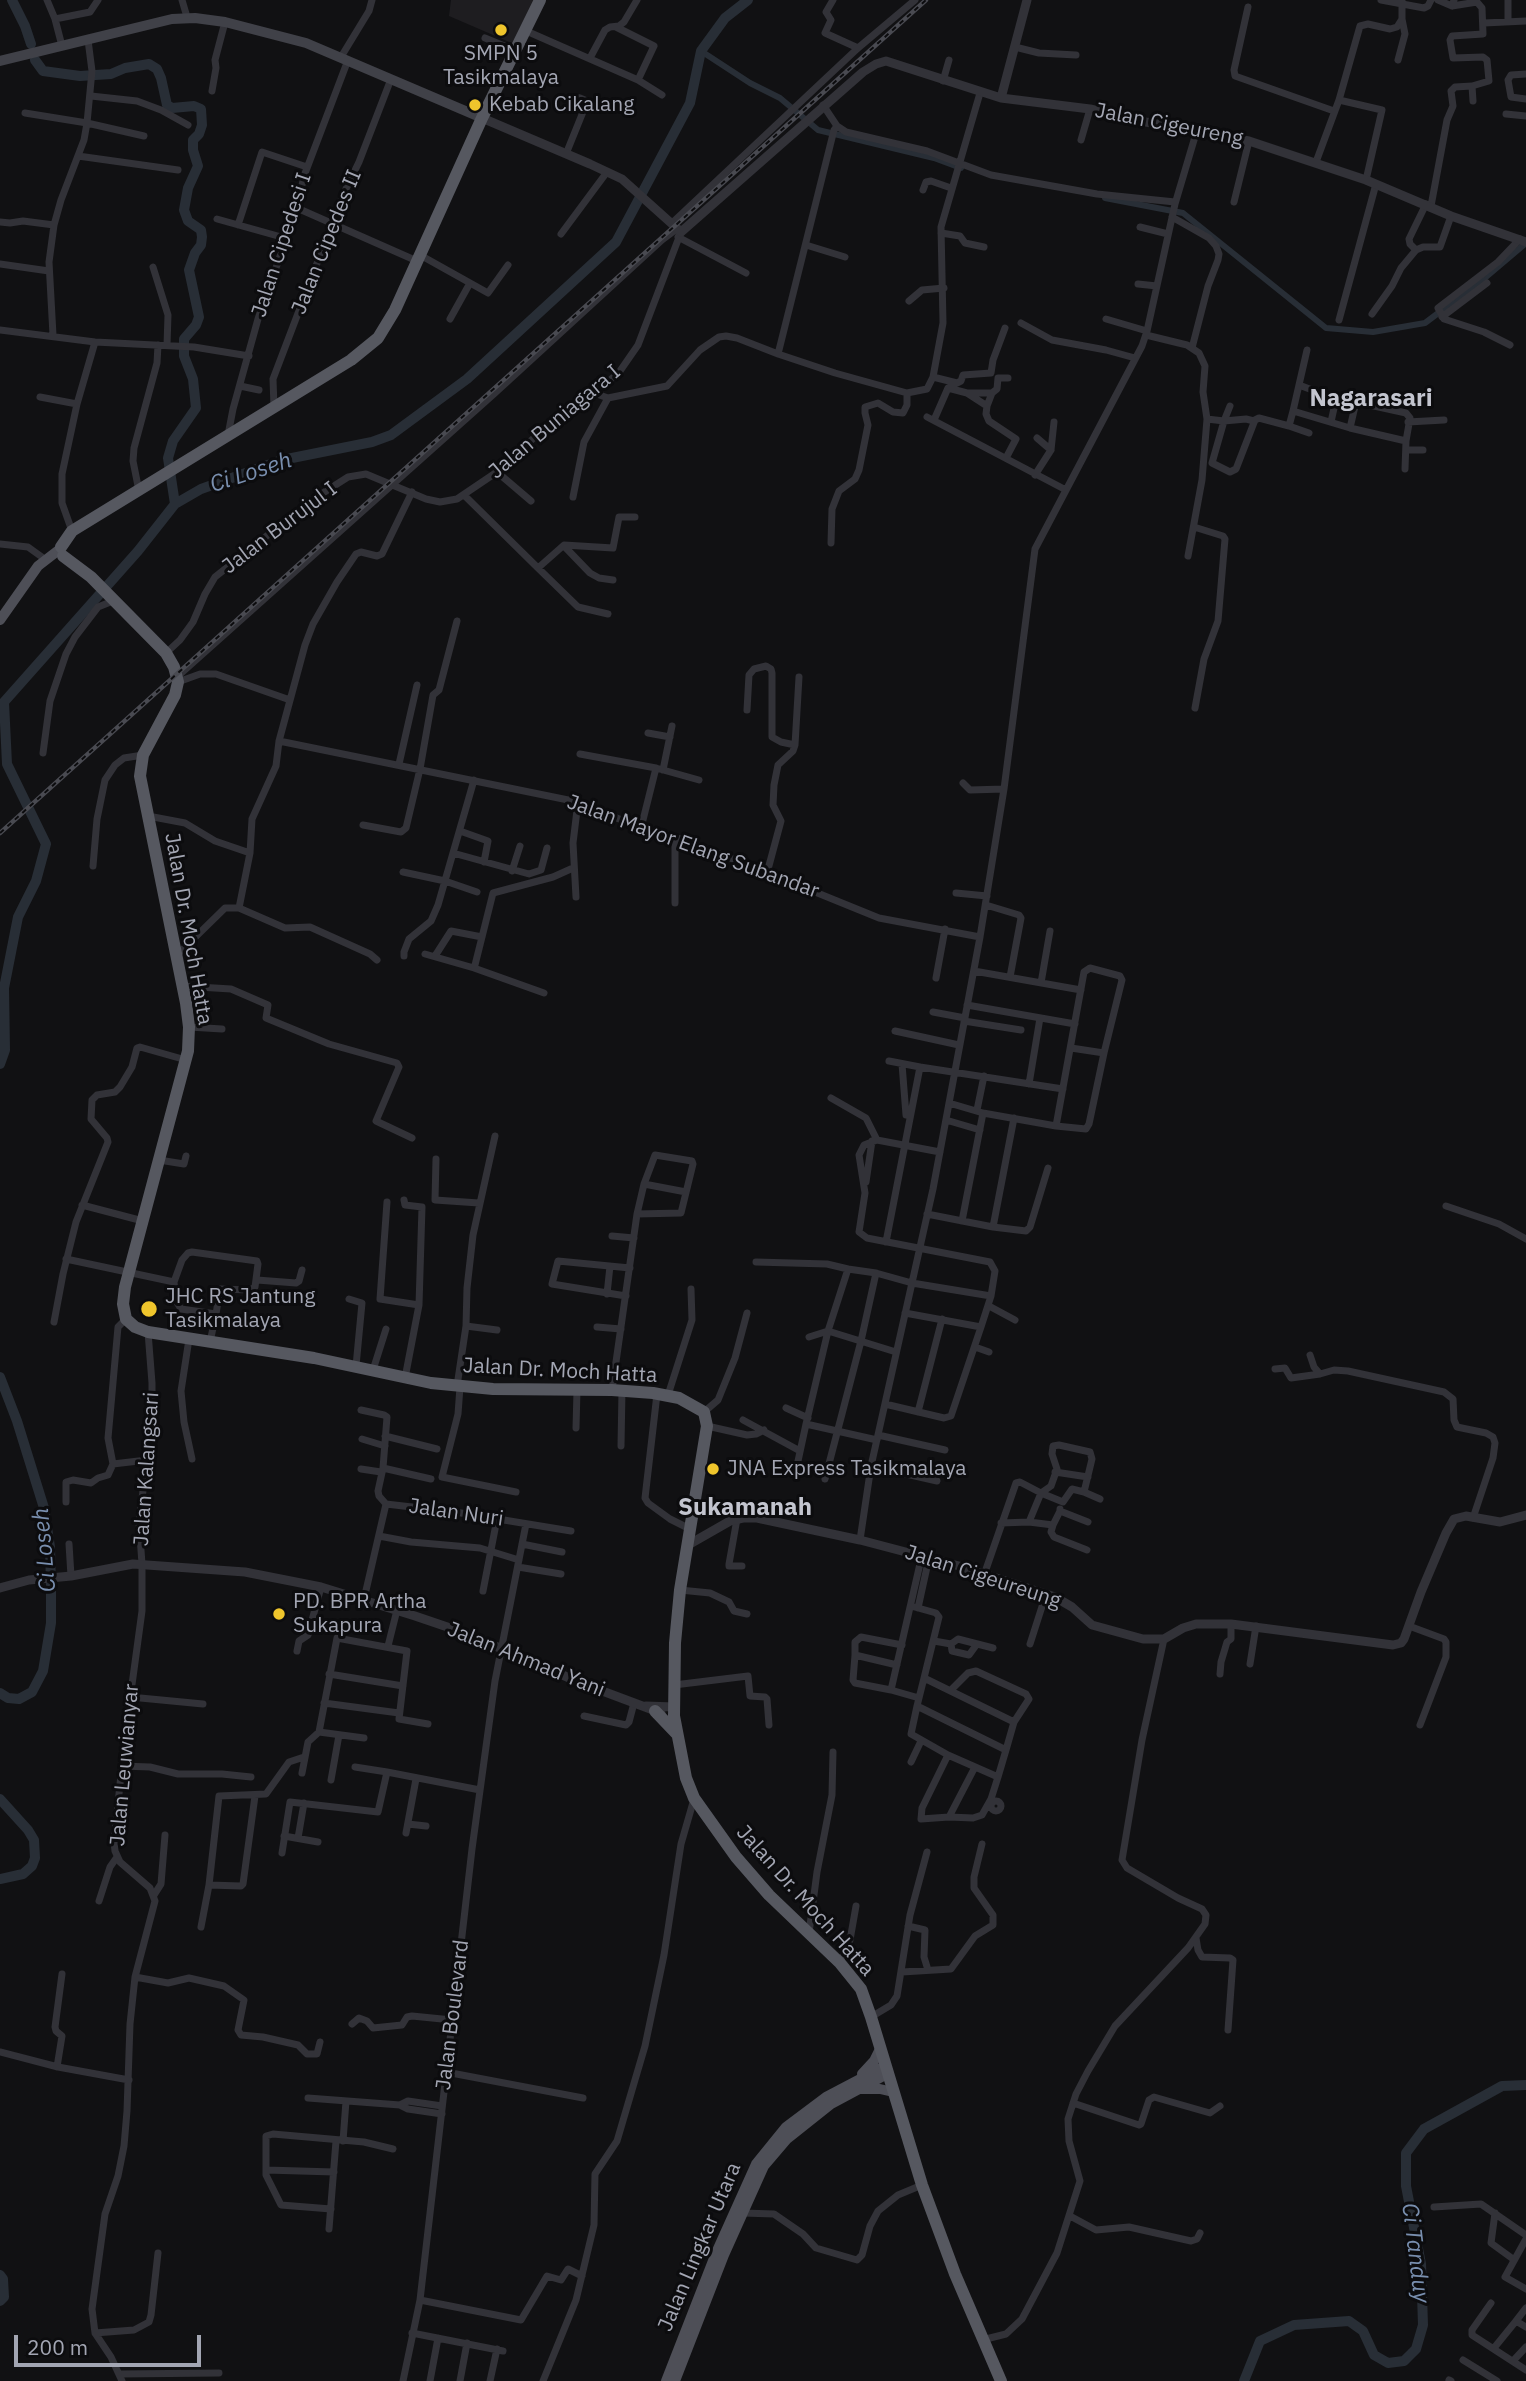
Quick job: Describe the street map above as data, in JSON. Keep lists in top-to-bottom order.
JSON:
{
  "streets": {
    "highway": ["Jalan Dr. Moch Hatta"],
    "main road": ["Jalan Lingkar Utara"],
    "street": [
      "Jalan Cigeureng",
      "Jalan Cipedes II",
      "Jalan Cipedesi I",
      "Jalan Buniagara I",
      "Jalan Burujul I",
      "Jalan Mayor Elang Subandar",
      "Jalan Kalangsari",
      "Jalan Nuri",
      "Jalan Cigeureung",
      "Jalan Ahmad Yani",
      "Jalan Leuwianyar",
      "Jalan Boulevard"
    ]
  },
  "crossings": [
    ["Jalan Buniagara I", "Jalan Burujul I"],
    ["Jalan Dr. Moch Hatta", "Jalan Kalangsari"],
    ["Jalan Dr. Moch Hatta", "Jalan Ahmad Yani"],
    ["Jalan Dr. Moch Hatta", "Jalan Lingkar Utara"],
    ["Jalan Kalangsari", "Jalan Ahmad Yani"],
    ["Jalan Kalangsari", "Jalan Leuwianyar"],
    ["Jalan Nuri", "Jalan Boulevard"],
    ["Jalan Ahmad Yani", "Jalan Leuwianyar"],
    ["Jalan Ahmad Yani", "Jalan Boulevard"]
  ],
  "districts": ["Nagarasari", "Sukamanah"],
  "water": ["Ci Loseh", "Ci Tanduy"],
  "places": [
    "SMPN 5 Tasikmalaya",
    "Kebab Cikalang",
    "JHC RS Jantung Tasikmalaya",
    "JNA Express Tasikmalaya",
    "PD. BPR Artha Sukapura"
  ],
  "scale_bar": "200 m"
}
